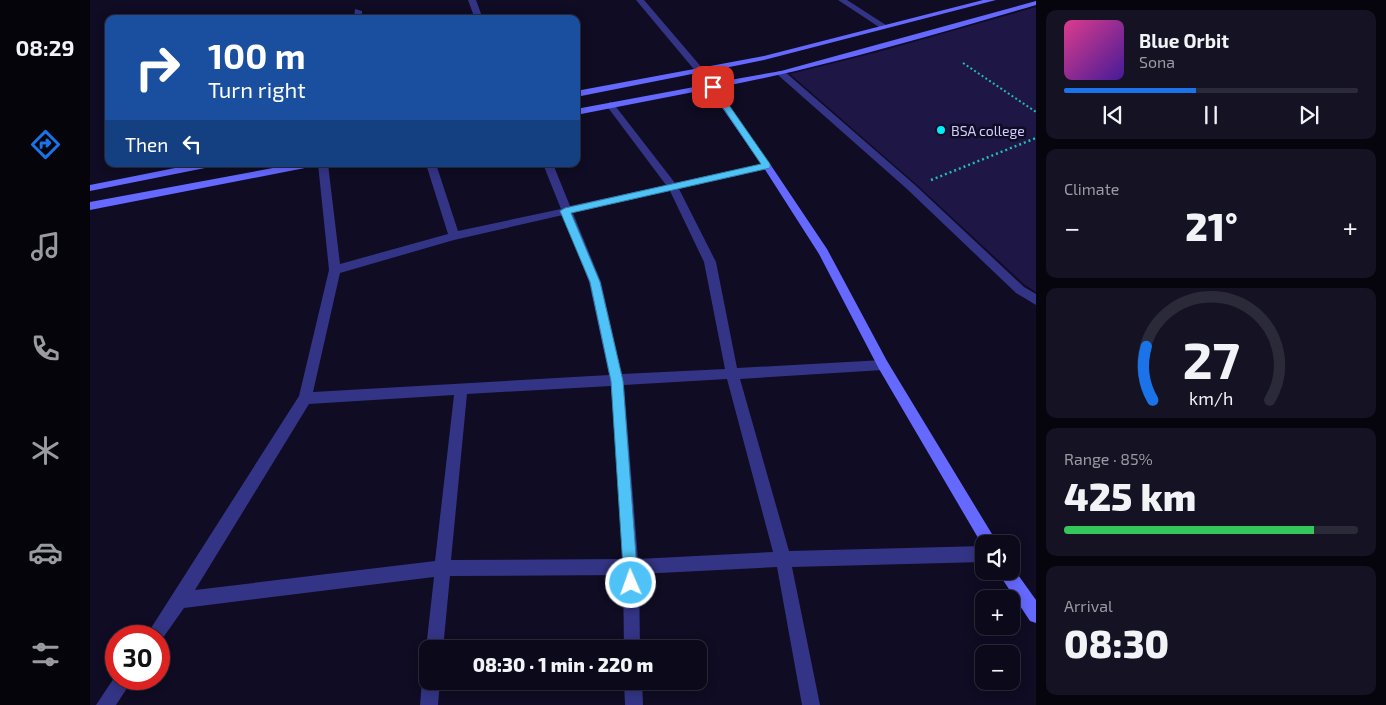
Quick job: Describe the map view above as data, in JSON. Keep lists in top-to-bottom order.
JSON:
{
  "places": ["BSA college"],
  "page": {
    "tabs": "08:29",
    "turn": ["100 m", "Turn right"],
    "song": ["Blue Orbit", "Sona"],
    "then": "Then",
    "tile": [
      "Climate",
      ["Range · 85%", "425 km"],
      ["Arrival", "08:30"]
    ],
    "heat": ["−", "21°", "+"],
    "map_buttons": ["+", "−"],
    "limit": "30",
    "trip": "08:30 · 1 min · 220 m",
    "gauge": ["27", "km/h"]
  }
}
